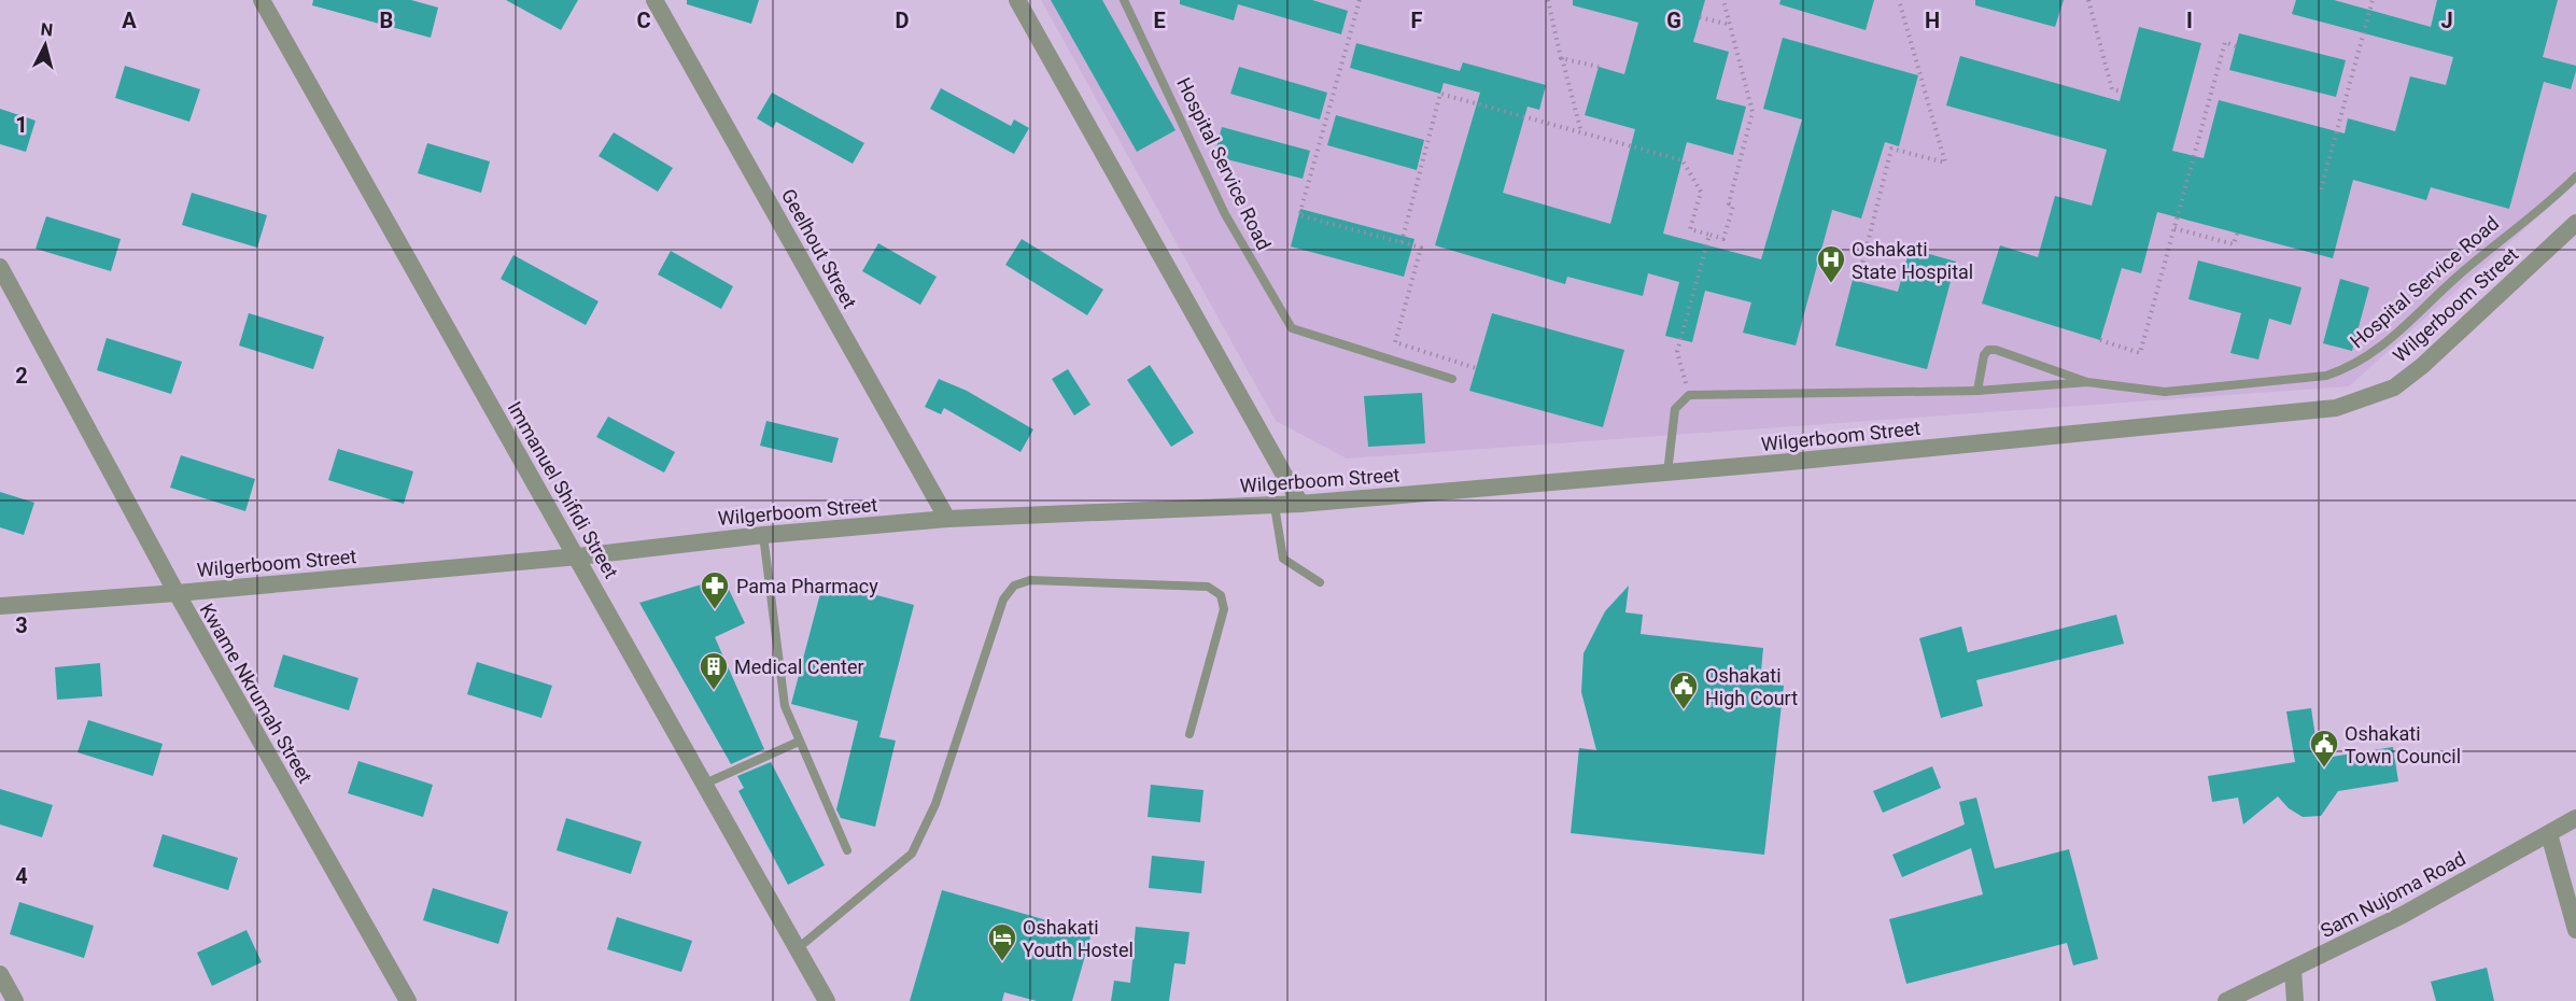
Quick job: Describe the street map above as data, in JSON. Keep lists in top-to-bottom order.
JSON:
{
  "streets": {
    "street": [
      "Geelhout Street",
      "Wilgerboom Street",
      "Immanuel Shifidi Street",
      "Kwame Nkrumah Street",
      "Sam Nujoma Road"
    ],
    "lane": ["Hospital Service Road"]
  },
  "crossings": [
    ["Geelhout Street", "Wilgerboom Street"],
    ["Wilgerboom Street", "Immanuel Shifidi Street"],
    ["Wilgerboom Street", "Kwame Nkrumah Street"]
  ],
  "places": {
    "hospital": ["Oshakati State Hospital"],
    "pharmacy": ["Pama Pharmacy"],
    "building": ["Medical Center"],
    "public building": ["Oshakati High Court", "Oshakati Town Council"],
    "hotel": ["Oshakati Youth Hostel"]
  },
  "north": "top",
  "grid": {
    "columns": [
      "A",
      "B",
      "C",
      "D",
      "E",
      "F",
      "G",
      "H",
      "I",
      "J"
    ],
    "rows": [
      "1",
      "2",
      "3",
      "4"
    ]
  }
}
